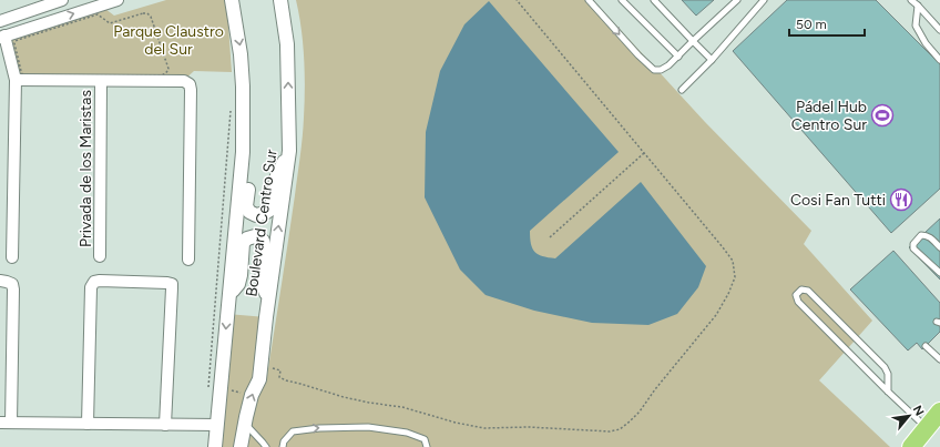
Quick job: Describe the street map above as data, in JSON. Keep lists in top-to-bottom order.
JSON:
{
  "streets": {
    "street": ["Privada de los Maristas", "Boulevard Centro Sur"]
  },
  "parks": ["Parque Claustro del Sur"],
  "places": {
    "sports": ["Pádel Hub Centro Sur"],
    "restaurant": ["Cosi Fan Tutti"]
  },
  "scale_bar": "50 m",
  "north": "top right"
}
